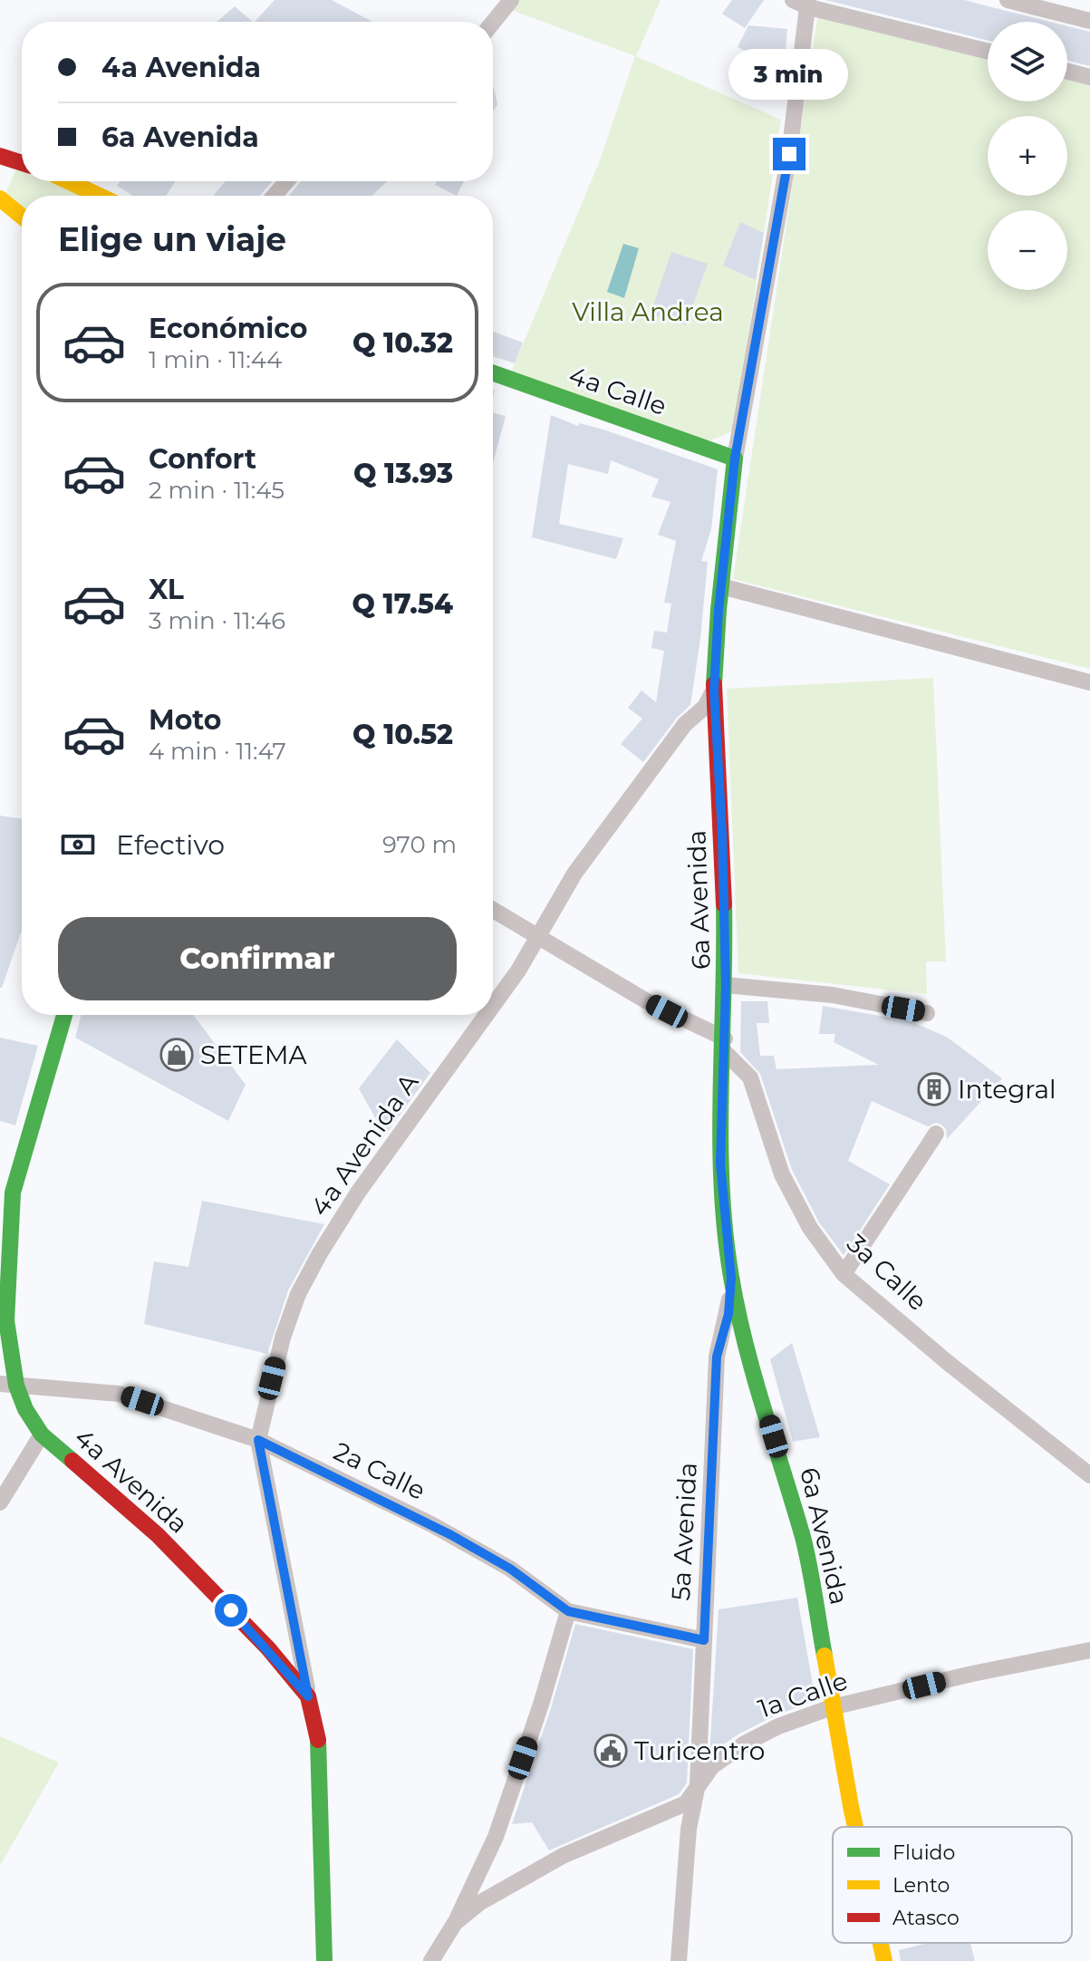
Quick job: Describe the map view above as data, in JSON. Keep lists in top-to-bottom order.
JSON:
{
  "streets": {
    "main road": ["4a Calle", "6a Avenida", "4a Avenida"],
    "street": [
      "4a Avenida A",
      "3a Calle",
      "2a Calle",
      "5a Avenida",
      "1a Calle"
    ]
  },
  "crossings": [
    ["4a Calle", "6a Avenida"],
    ["6a Avenida", "4a Avenida A"],
    ["6a Avenida", "3a Calle"],
    ["6a Avenida", "5a Avenida"],
    ["6a Avenida", "1a Calle"],
    ["4a Avenida A", "3a Calle"],
    ["4a Avenida A", "2a Calle"],
    ["4a Avenida A", "4a Avenida"],
    ["2a Calle", "4a Avenida"],
    ["2a Calle", "5a Avenida"],
    ["5a Avenida", "1a Calle"]
  ],
  "parks": ["Villa Andrea"],
  "places": {
    "shop": ["SETEMA"],
    "building": ["Integral"],
    "public building": ["Turicentro"]
  },
  "legend": ["Fluido", "Lento", "Atasco"],
  "page": {
    "map_buttons": ["+", "−"],
    "banner": ["4a Avenida", "6a Avenida"],
    "bubble": "3 min",
    "heading": "Elige un viaje",
    "list": [
      {
        "name": "Económico",
        "note": "1 min · 11:44",
        "value": "Q 10.32"
      },
      {
        "name": "Confort",
        "note": "2 min · 11:45",
        "value": "Q 13.93"
      },
      {
        "name": "XL",
        "note": "3 min · 11:46",
        "value": "Q 17.54"
      },
      {
        "name": "Moto",
        "note": "4 min · 11:47",
        "value": "Q 10.52"
      }
    ],
    "pay": ["Efectivo", "970 m"],
    "buttons": "Confirmar"
  }
}
